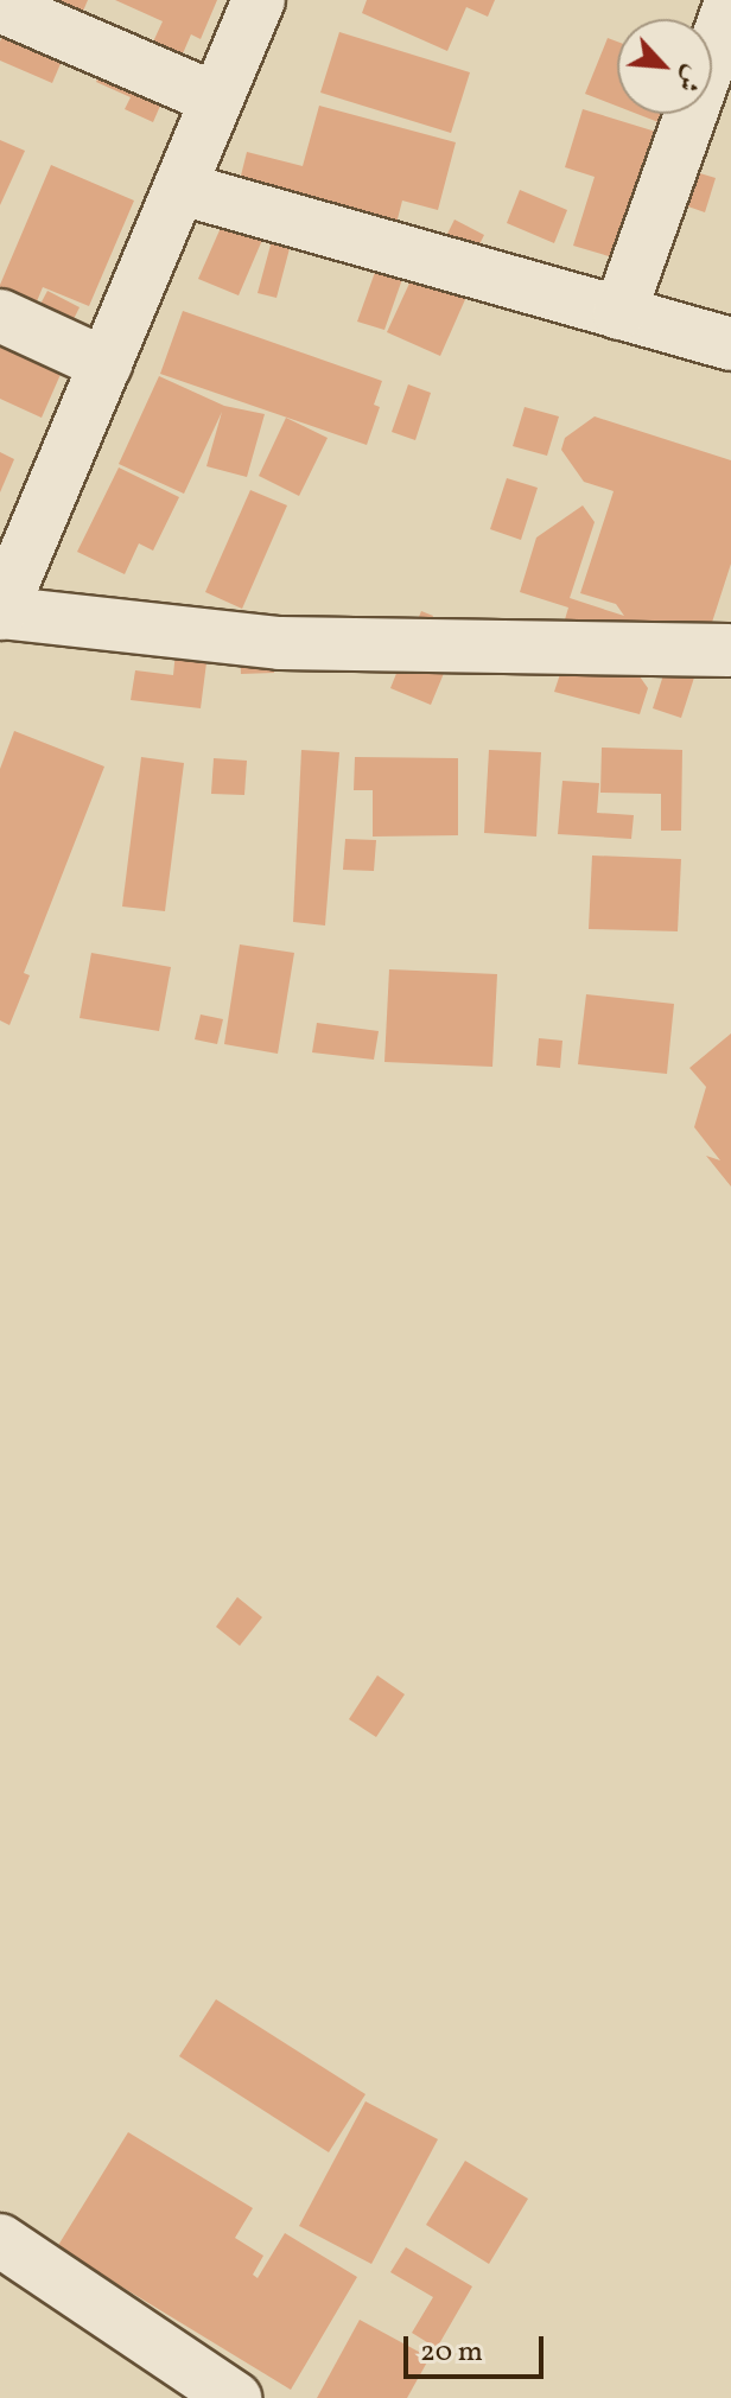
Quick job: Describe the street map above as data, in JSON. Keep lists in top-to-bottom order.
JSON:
{
  "scale_bar": "20 m",
  "north": "bottom right"
}
